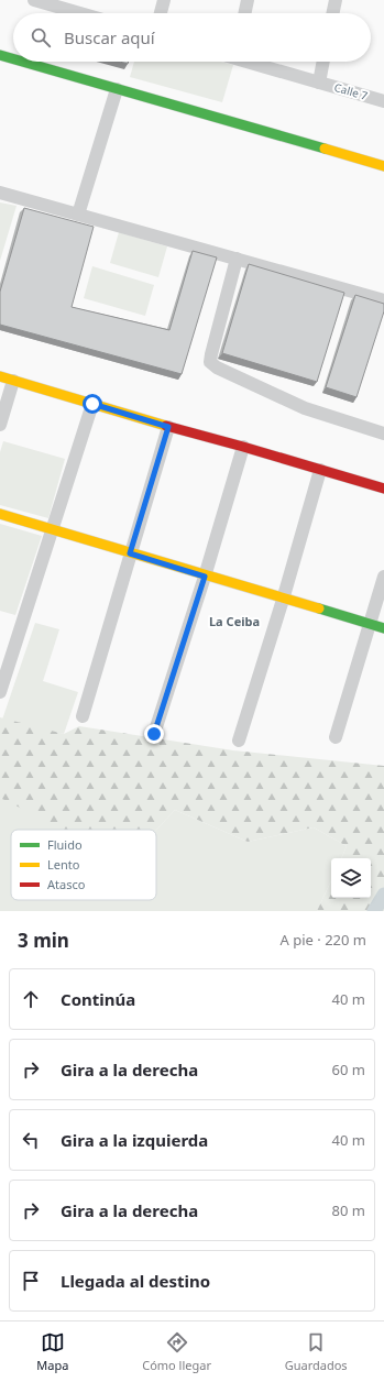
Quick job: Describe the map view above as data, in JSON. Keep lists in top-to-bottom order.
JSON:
{
  "streets": {
    "street": ["Calle 7"]
  },
  "districts": ["La Ceiba"],
  "legend": ["Fluido", "Lento", "Atasco"],
  "page": {
    "search": "Buscar aquí",
    "heading": ["3 min", "A pie · 220 m"],
    "list": [
      ["Continúa", "40 m"],
      ["Gira a la derecha", "60 m"],
      ["Gira a la izquierda", "40 m"],
      ["Gira a la derecha", "80 m"],
      "Llegada al destino"
    ],
    "nav": ["Mapa", "Cómo llegar", "Guardados"]
  }
}
